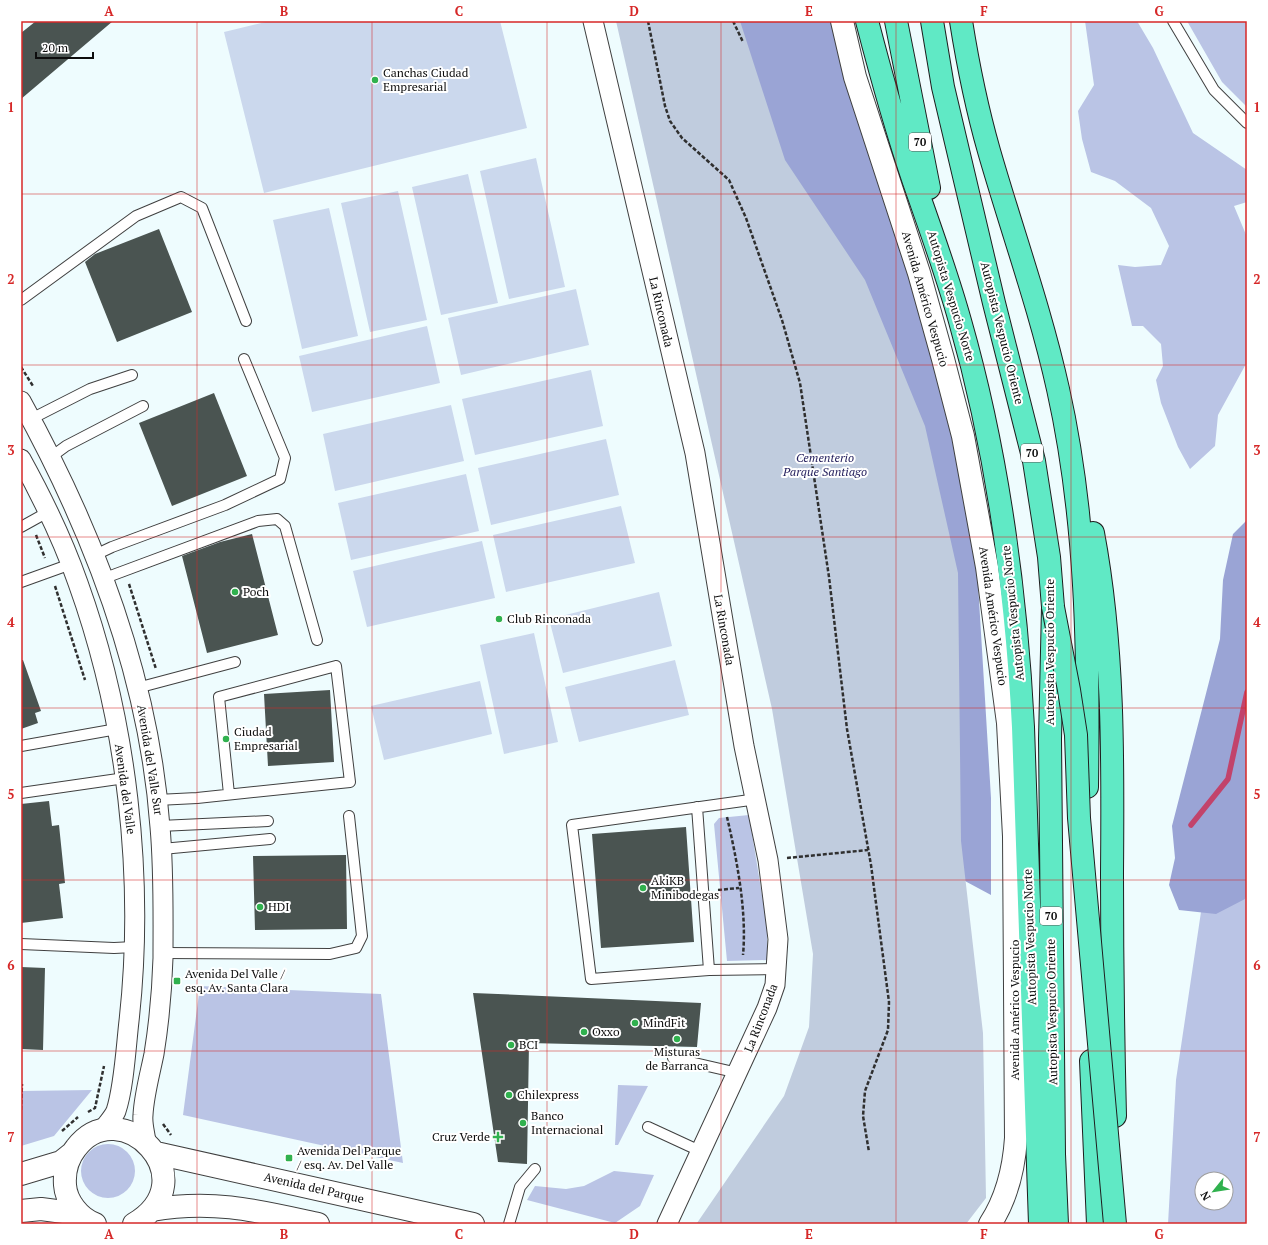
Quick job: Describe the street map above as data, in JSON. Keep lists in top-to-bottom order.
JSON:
{
  "streets": {
    "highway": ["70", "Autopista Vespucio Norte", "Autopista Vespucio Oriente"],
    "street": [
      "Avenida Américo Vespucio",
      "La Rinconada",
      "Avenida del Valle Sur",
      "Avenida del Valle",
      "Avenida del Parque"
    ]
  },
  "crossings": [
    ["70", "Autopista Vespucio Norte"],
    ["Avenida del Valle Sur", "Avenida del Parque"],
    ["Avenida del Valle", "Avenida del Parque"]
  ],
  "parks": ["Cementerio Parque Santiago"],
  "places": {
    "other": [
      "Canchas Ciudad Empresarial",
      "Poch",
      "Club Rinconada",
      "Ciudad Empresarial",
      "AkiKB Minibodegas",
      "HDI",
      "MindFit",
      "Oxxo",
      "Misturas de Barranca",
      "BCI",
      "Chilexpress",
      "Banco Internacional"
    ],
    "transit": ["Avenida Del Valle / esq. Av. Santa Clara", "Avenida Del Parque / esq. Av. Del Valle"],
    "health": ["Cruz Verde"]
  },
  "scale_bar": "20 m",
  "north": "bottom left",
  "grid": {
    "columns": [
      "A",
      "B",
      "C",
      "D",
      "E",
      "F",
      "G"
    ],
    "rows": [
      "1",
      "2",
      "3",
      "4",
      "5",
      "6",
      "7"
    ]
  }
}
